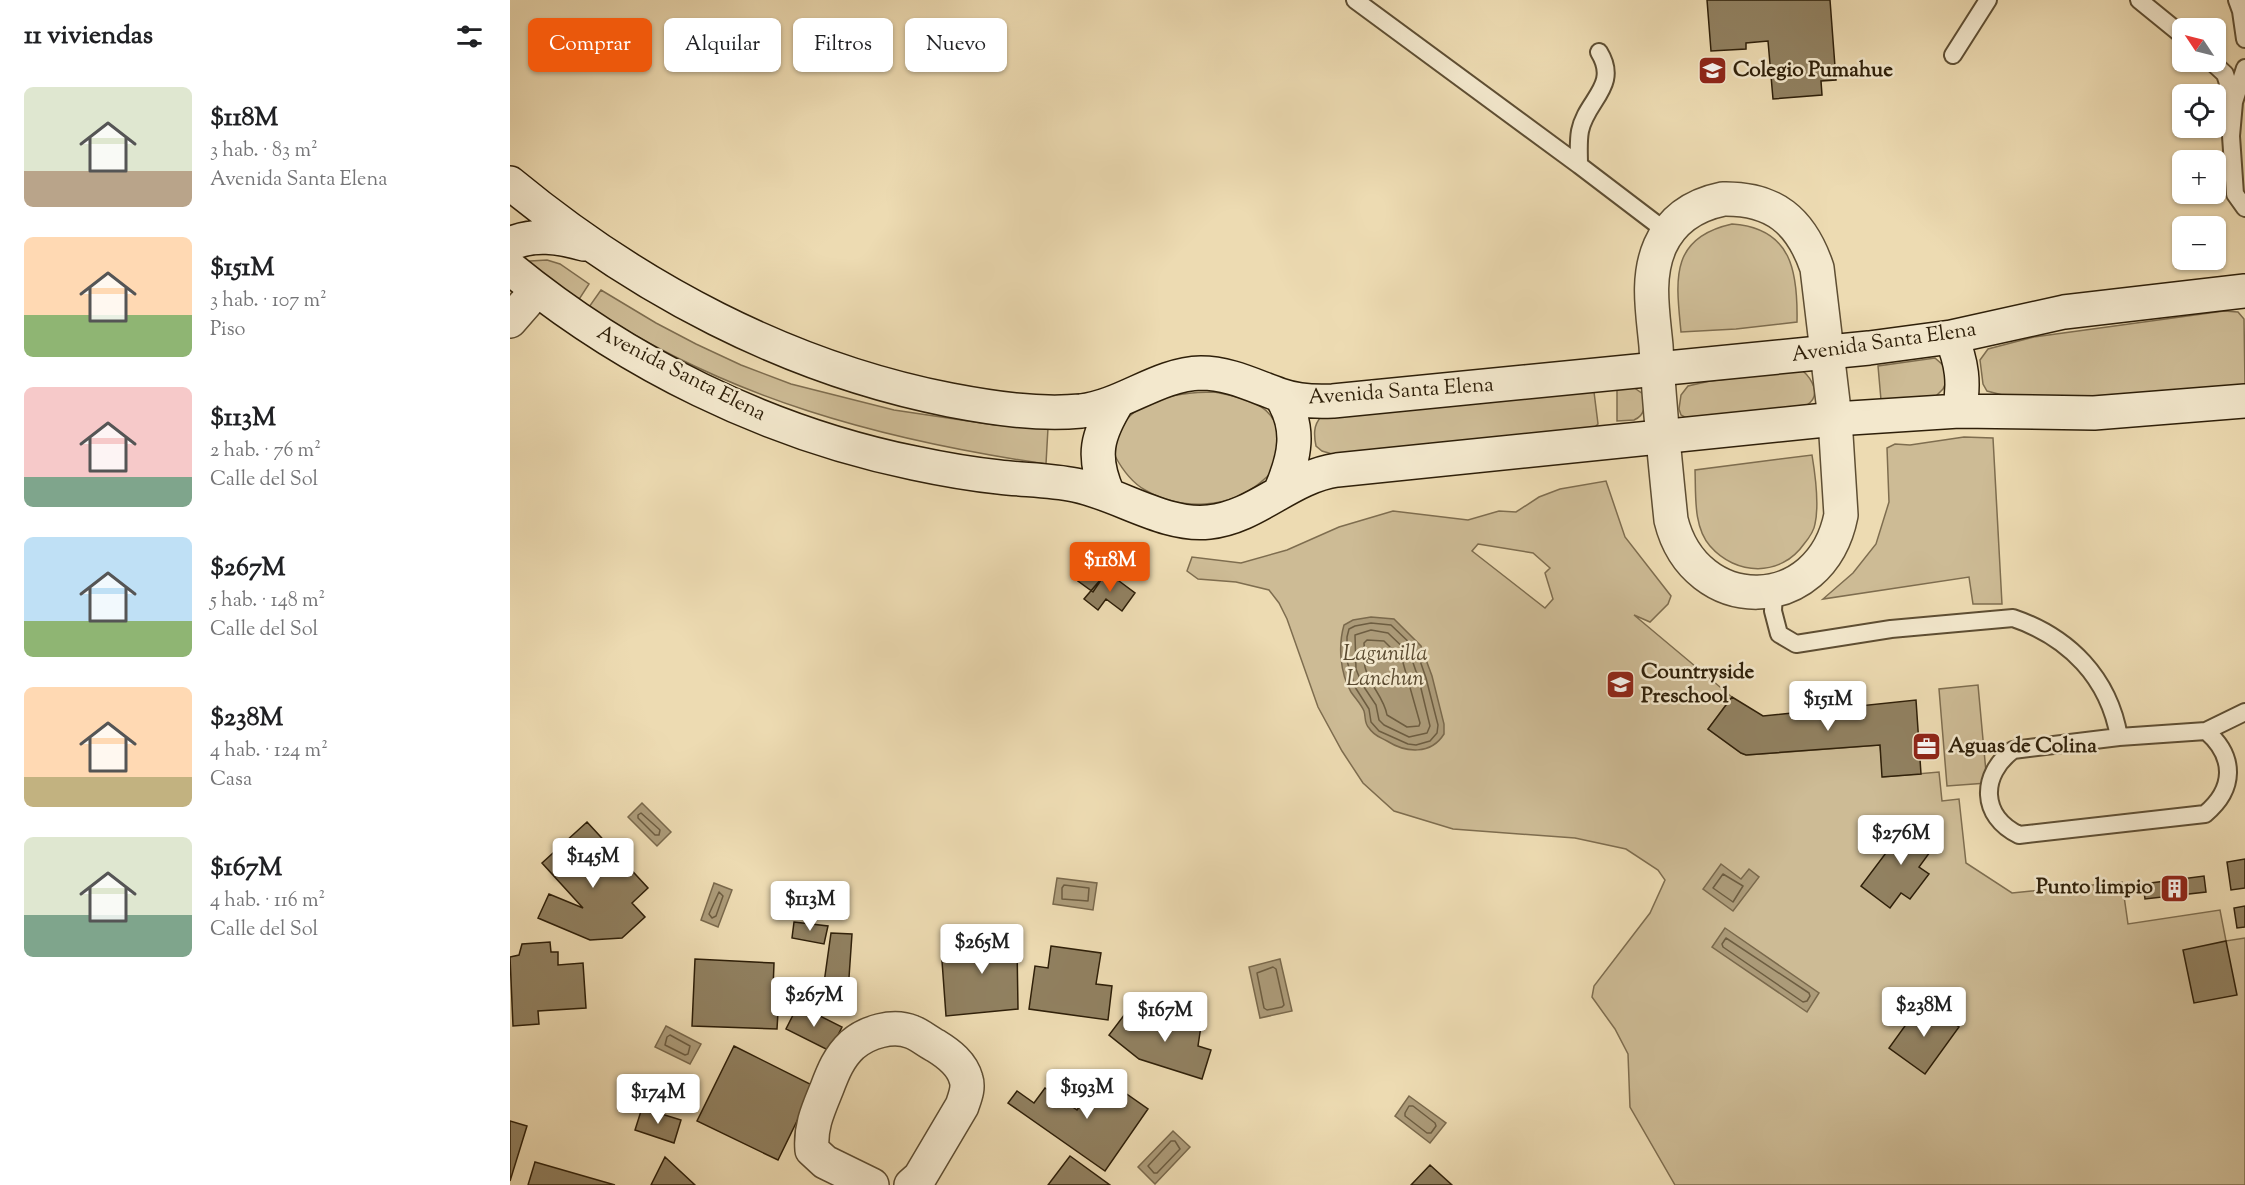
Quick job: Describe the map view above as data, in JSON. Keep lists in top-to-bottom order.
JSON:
{
  "streets": {
    "street": ["Avenida Santa Elena"]
  },
  "water": ["Lagunilla Lanchun"],
  "places": {
    "school or university": ["Colegio Pumahue", "Countryside Preschool"],
    "office": ["Aguas de Colina"],
    "building": ["Punto limpio"]
  },
  "north": "top left",
  "page": {
    "heading": "11 viviendas",
    "map_buttons": ["+", "−"],
    "chip": [
      "Comprar",
      "Alquilar",
      "Filtros",
      "Nuevo"
    ],
    "list": [
      {
        "name": "$118M",
        "note": "3 hab. · 83 m² · Avenida Santa Elena"
      },
      {
        "name": "$151M",
        "note": "3 hab. · 107 m² · Piso"
      },
      {
        "name": "$113M",
        "note": "2 hab. · 76 m² · Calle del Sol"
      },
      {
        "name": "$267M",
        "note": "5 hab. · 148 m² · Calle del Sol"
      },
      {
        "name": "$238M",
        "note": "4 hab. · 124 m² · Casa"
      },
      {
        "name": "$167M",
        "note": "4 hab. · 116 m² · Calle del Sol"
      }
    ],
    "price": [
      "$118M",
      "$151M",
      "$276M",
      "$145M",
      "$113M",
      "$265M",
      "$267M",
      "$238M",
      "$167M",
      "$193M",
      "$174M"
    ]
  }
}
